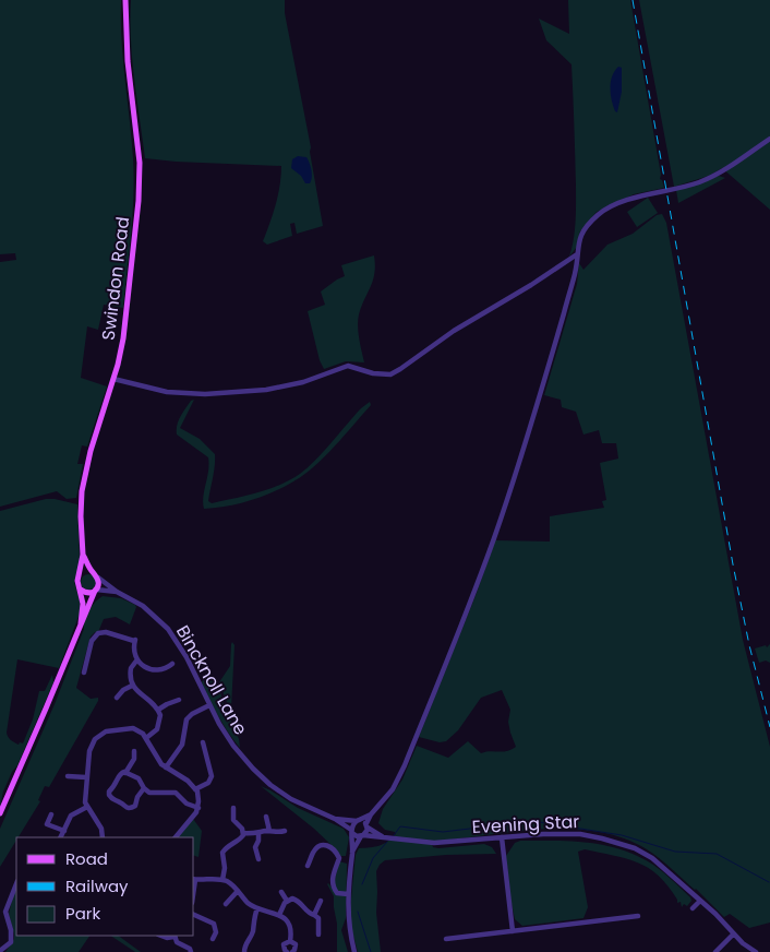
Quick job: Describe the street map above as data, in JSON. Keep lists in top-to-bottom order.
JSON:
{
  "streets": {
    "main road": ["Swindon Road"],
    "street": ["Bincknoll Lane", "Evening Star"]
  },
  "crossings": [
    ["Swindon Road", "Bincknoll Lane"],
    ["Bincknoll Lane", "Evening Star"]
  ],
  "legend": ["Road", "Railway", "Park"]
}
